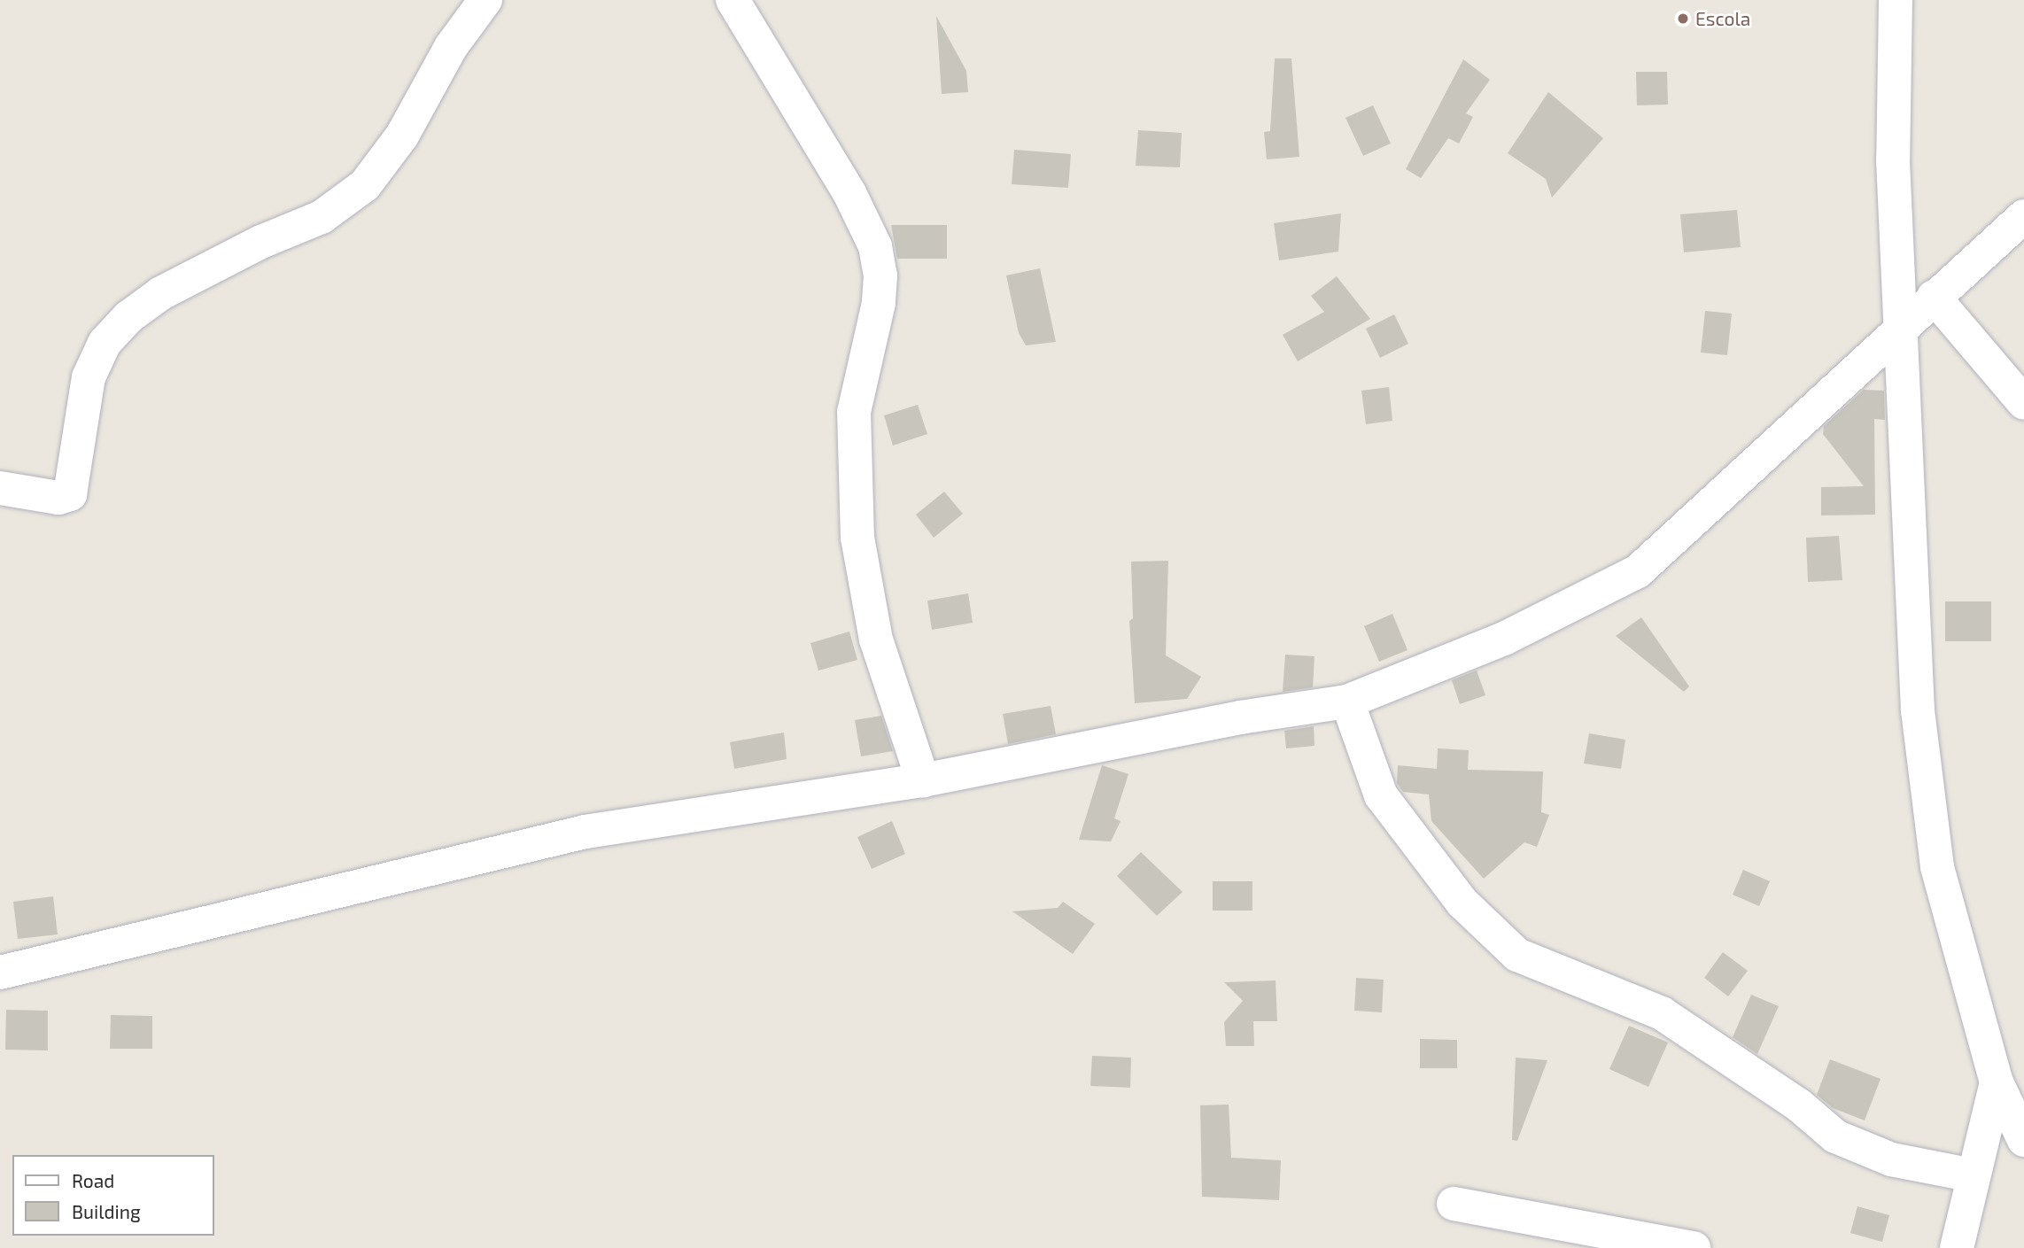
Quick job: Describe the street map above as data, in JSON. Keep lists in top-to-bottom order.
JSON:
{
  "places": ["Escola"],
  "legend": ["Road", "Building"]
}
